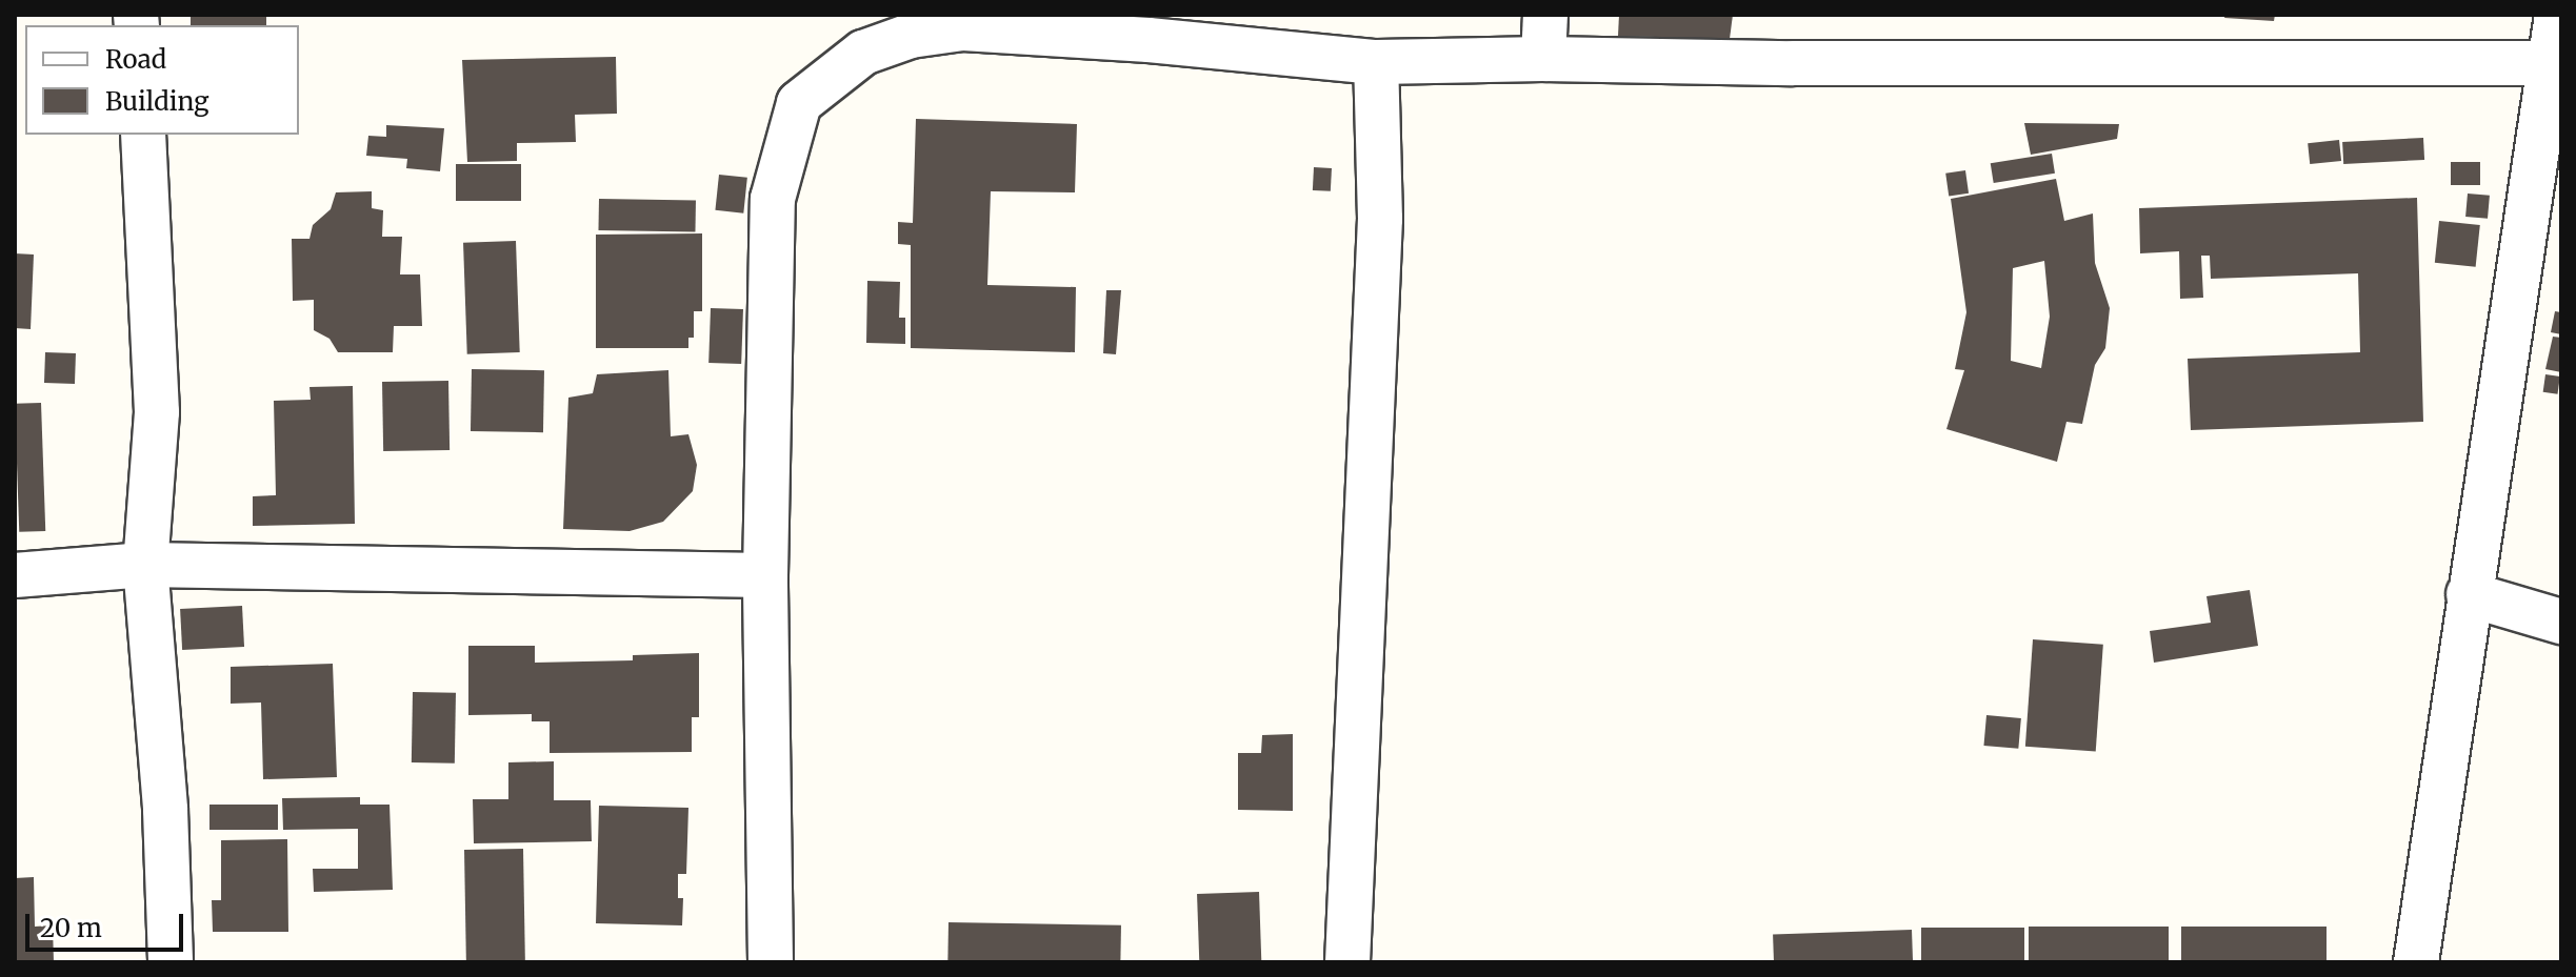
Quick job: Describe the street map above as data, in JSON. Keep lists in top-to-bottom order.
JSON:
{
  "legend": ["Road", "Building"],
  "scale_bar": "20 m"
}
